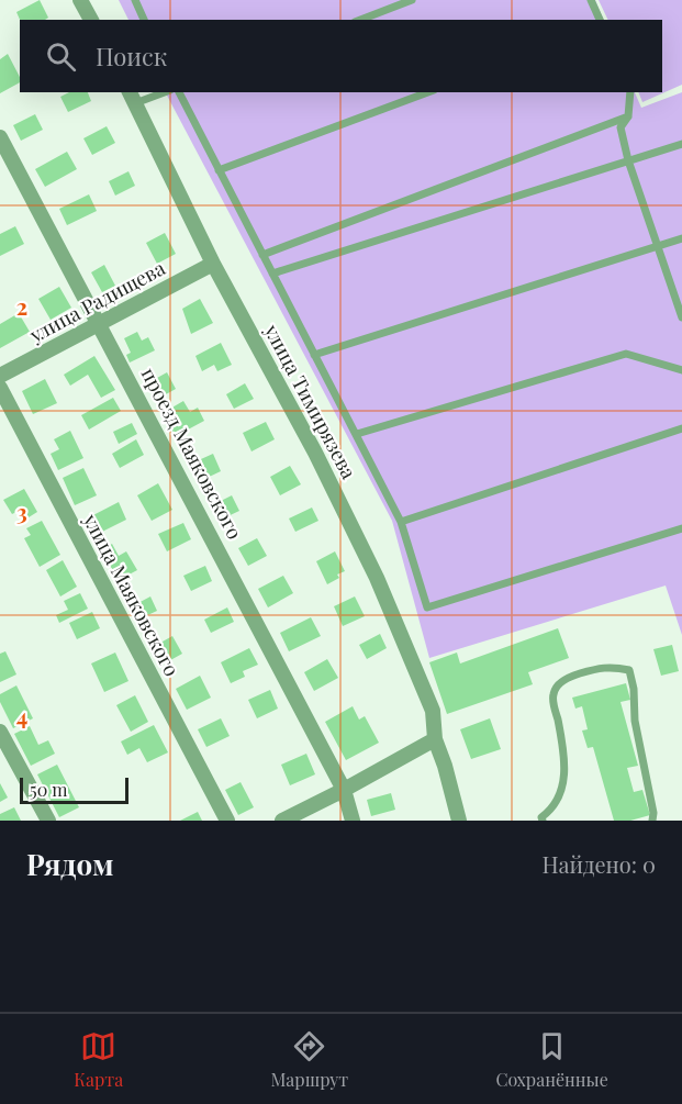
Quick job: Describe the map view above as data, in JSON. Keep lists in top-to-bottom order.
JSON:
{
  "streets": {
    "street": [
      "улица Радищева",
      "улица Тимирязева",
      "проезд Маяковского",
      "улица Маяковского"
    ]
  },
  "crossings": [
    ["улица Радищева", "улица Тимирязева"],
    ["улица Радищева", "проезд Маяковского"]
  ],
  "scale_bar": "50 m",
  "page": {
    "search": "Поиск",
    "scale": "50 m",
    "heading": ["Рядом", "Найдено: 0"],
    "nav": ["Карта", "Маршрут", "Сохранённые"]
  },
  "grid": {
    "rows": ["2", "3", "4"]
  }
}
